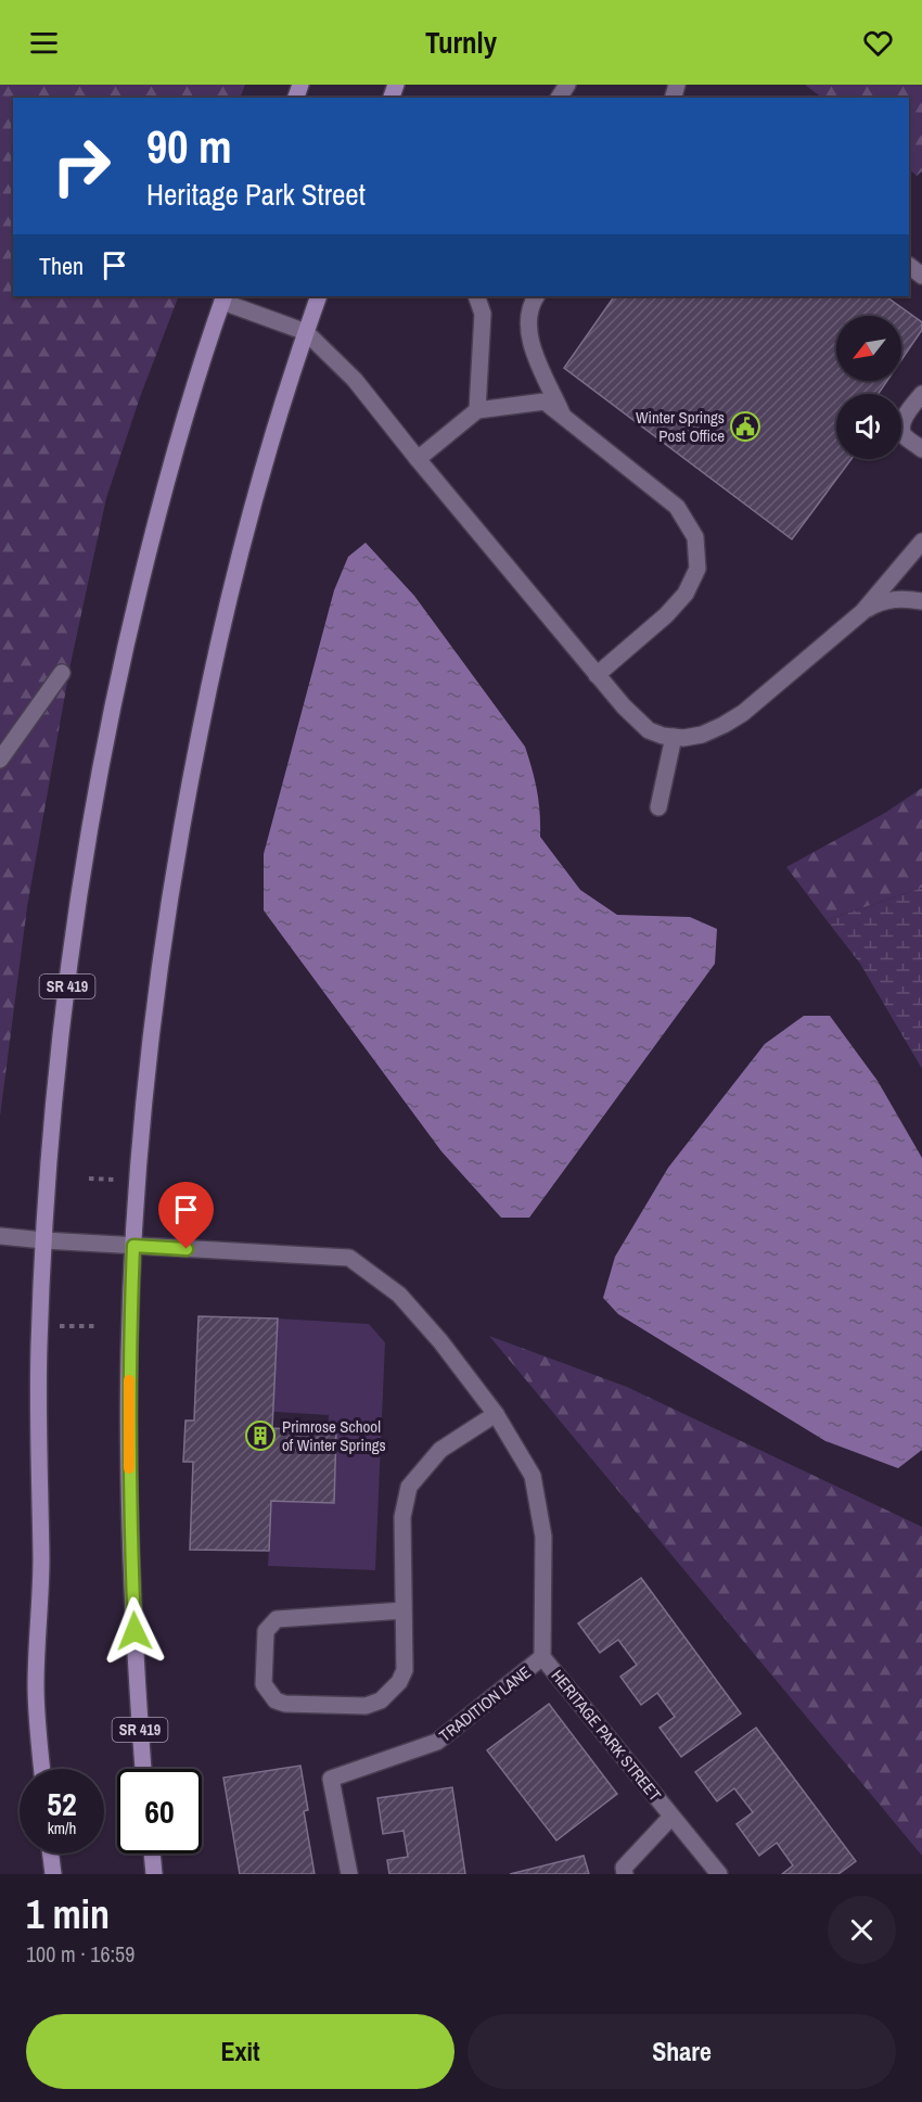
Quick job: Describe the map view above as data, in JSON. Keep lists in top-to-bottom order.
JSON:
{
  "streets": {
    "main road": ["SR 419"],
    "street": ["TRADITION LANE", "HERITAGE PARK STREET"]
  },
  "crossings": [
    ["SR 419", "HERITAGE PARK STREET"],
    ["TRADITION LANE", "HERITAGE PARK STREET"]
  ],
  "places": {
    "public building": ["Winter Springs Post Office"],
    "building": ["Primrose School of Winter Springs"]
  },
  "north": "bottom left",
  "page": {
    "header": "Turnly",
    "turn": ["90 m", "Heritage Park Street"],
    "then": "Then",
    "speed": "52 km/h",
    "limit": "60",
    "heading": ["1 min", "100 m · 16:59"],
    "buttons": ["Exit", "Share"]
  }
}
